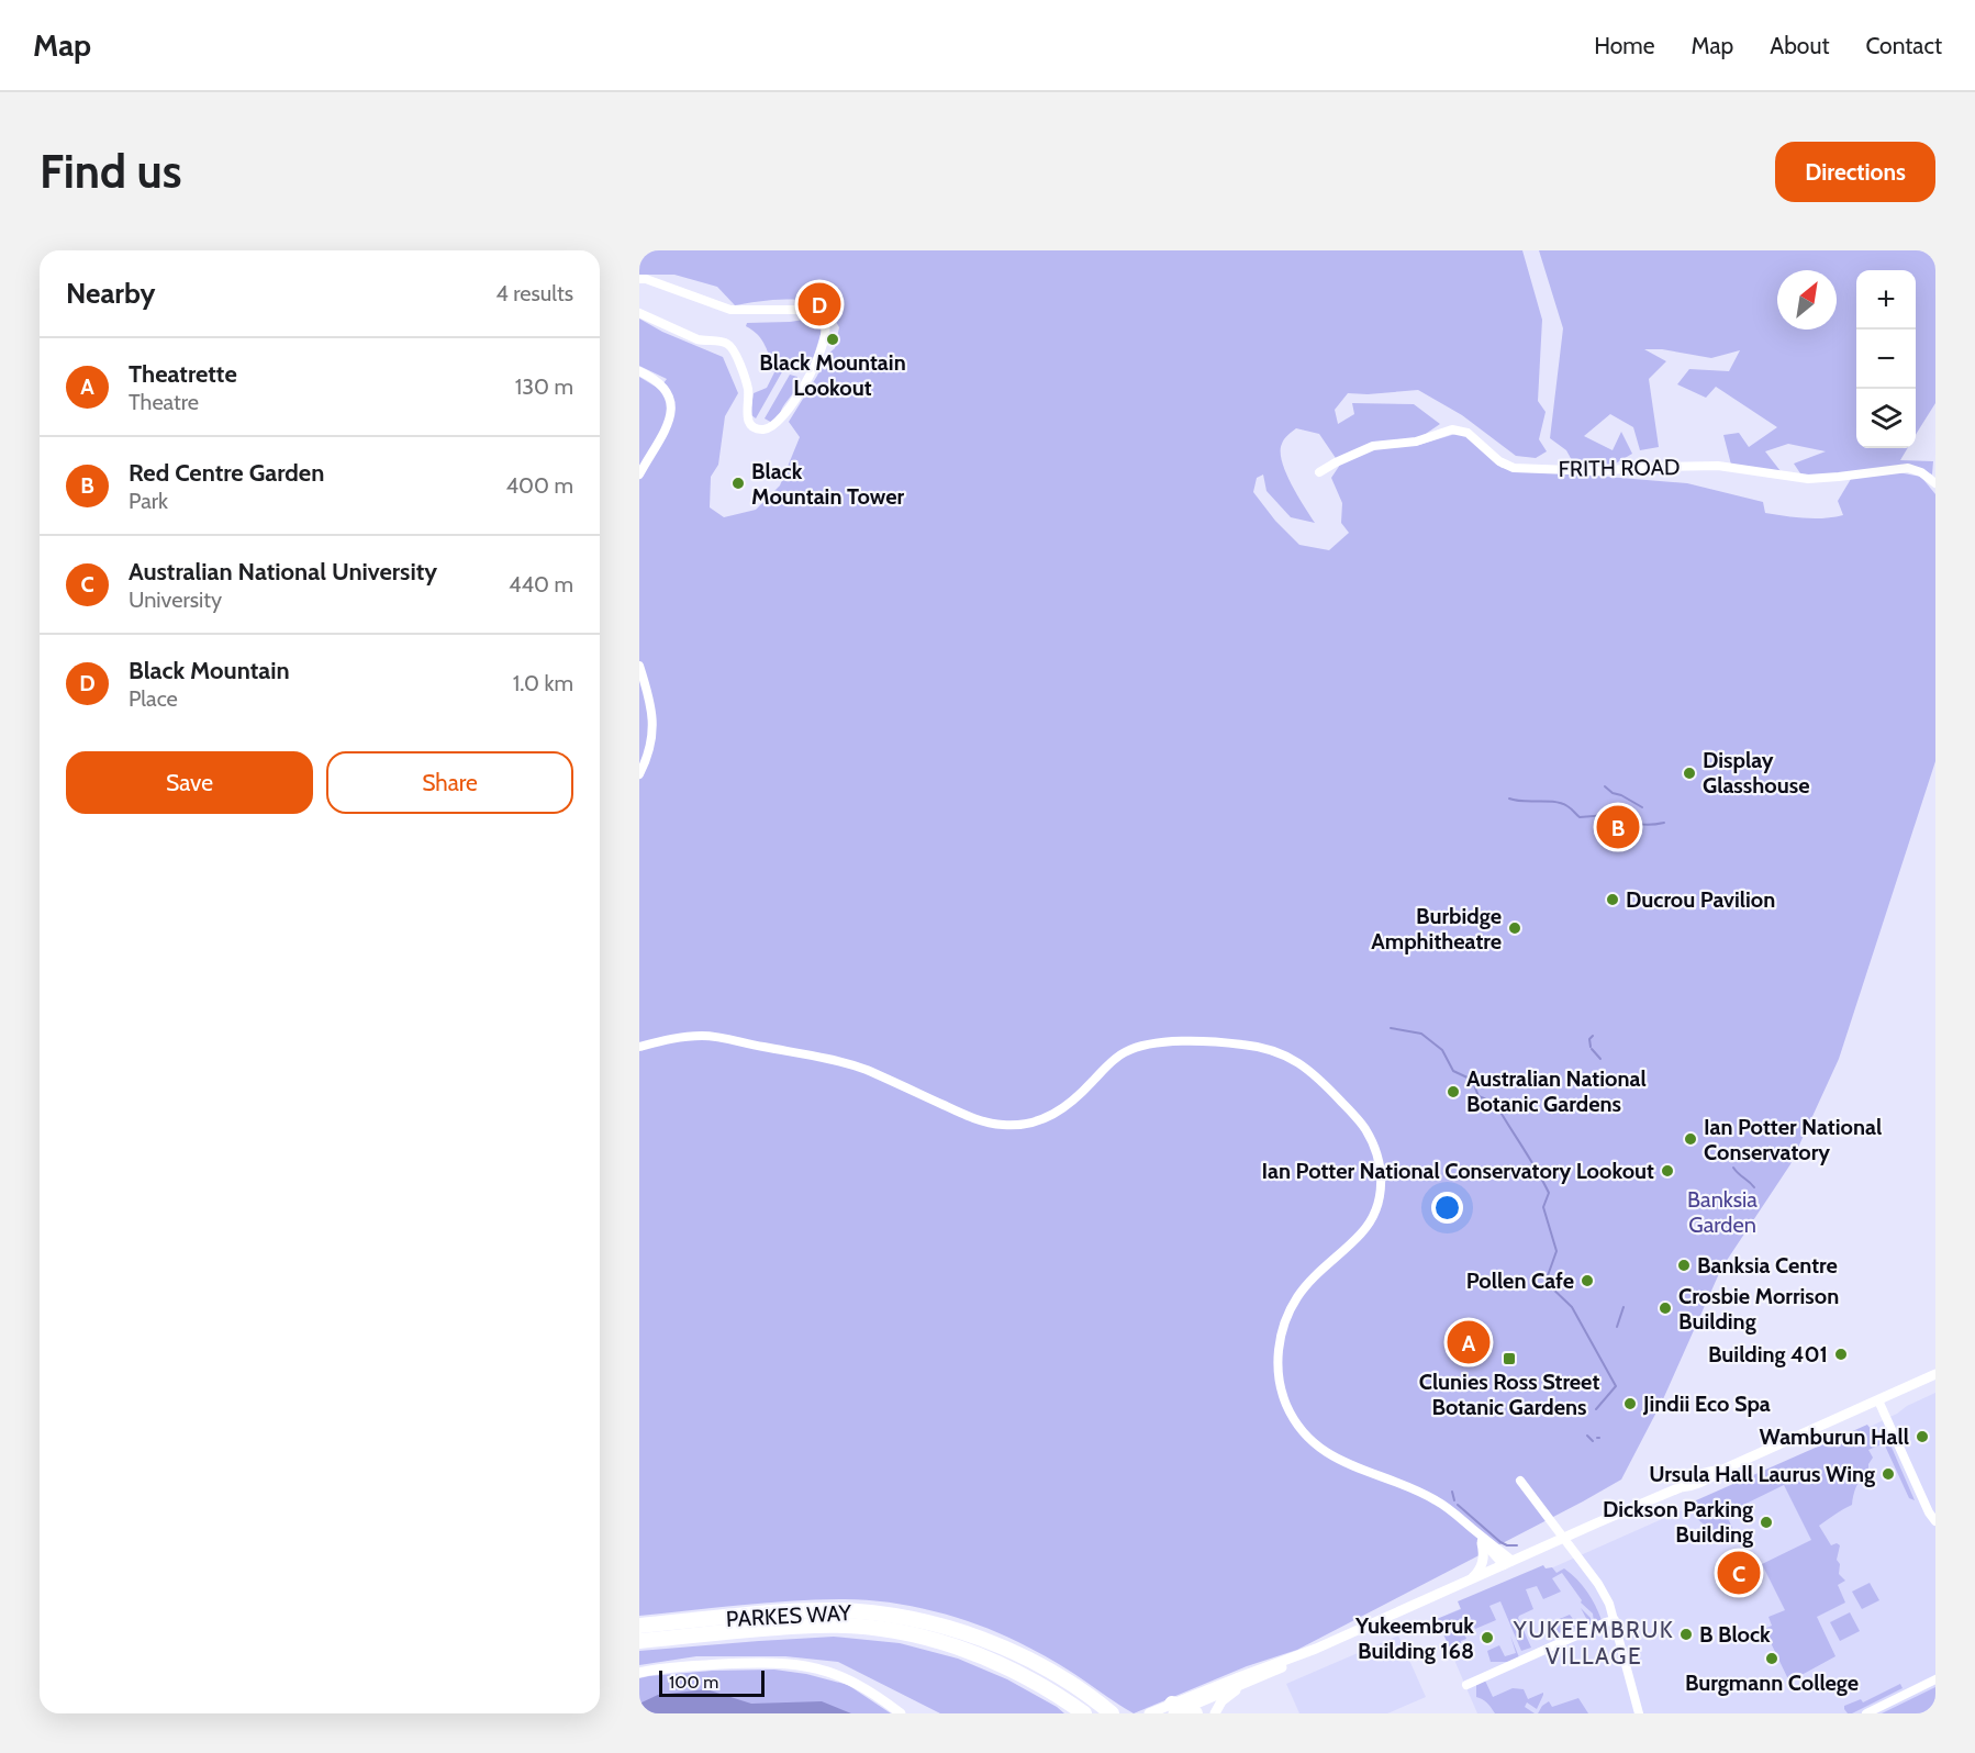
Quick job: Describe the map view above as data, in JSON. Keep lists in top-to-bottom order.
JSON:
{
  "streets": {
    "highway": ["PARKES WAY"],
    "street": ["FRITH ROAD"]
  },
  "districts": ["YUKEEMBRUK VILLAGE"],
  "parks": ["Banksia Garden"],
  "places": {
    "other": [
      "Black Mountain Lookout",
      "Black Mountain Tower",
      "Display Glasshouse",
      "Ducrou Pavilion",
      "Burbidge Amphitheatre",
      "Australian National Botanic Gardens",
      "Ian Potter National Conservatory",
      "Ian Potter National Conservatory Lookout",
      "Banksia Centre",
      "Pollen Cafe",
      "Crosbie Morrison Building",
      "Building 401",
      "Jindii Eco Spa",
      "Wamburun Hall",
      "Ursula Hall Laurus Wing",
      "Dickson Parking Building",
      "B Block",
      "Yukeembruk Building 168",
      "Burgmann College"
    ],
    "transit": ["Clunies Ross Street Botanic Gardens"]
  },
  "scale_bar": "100 m",
  "north": "top right",
  "page": {
    "header": "Map",
    "nav": [
      "Home",
      "Map",
      "About",
      "Contact"
    ],
    "buttons": [
      "Directions",
      ["Save", "Share"]
    ],
    "title": "Find us",
    "heading": ["Nearby", "4 results"],
    "map_buttons": ["+", "−"],
    "pins": [
      "D",
      "B",
      "A",
      "C"
    ],
    "list": [
      {
        "mark": "A",
        "name": "Theatrette",
        "note": "Theatre",
        "value": "130 m"
      },
      {
        "mark": "B",
        "name": "Red Centre Garden",
        "note": "Park",
        "value": "400 m"
      },
      {
        "mark": "C",
        "name": "Australian National University",
        "note": "University",
        "value": "440 m"
      },
      {
        "mark": "D",
        "name": "Black Mountain",
        "note": "Place",
        "value": "1.0 km"
      }
    ],
    "scale": "100 m"
  }
}
